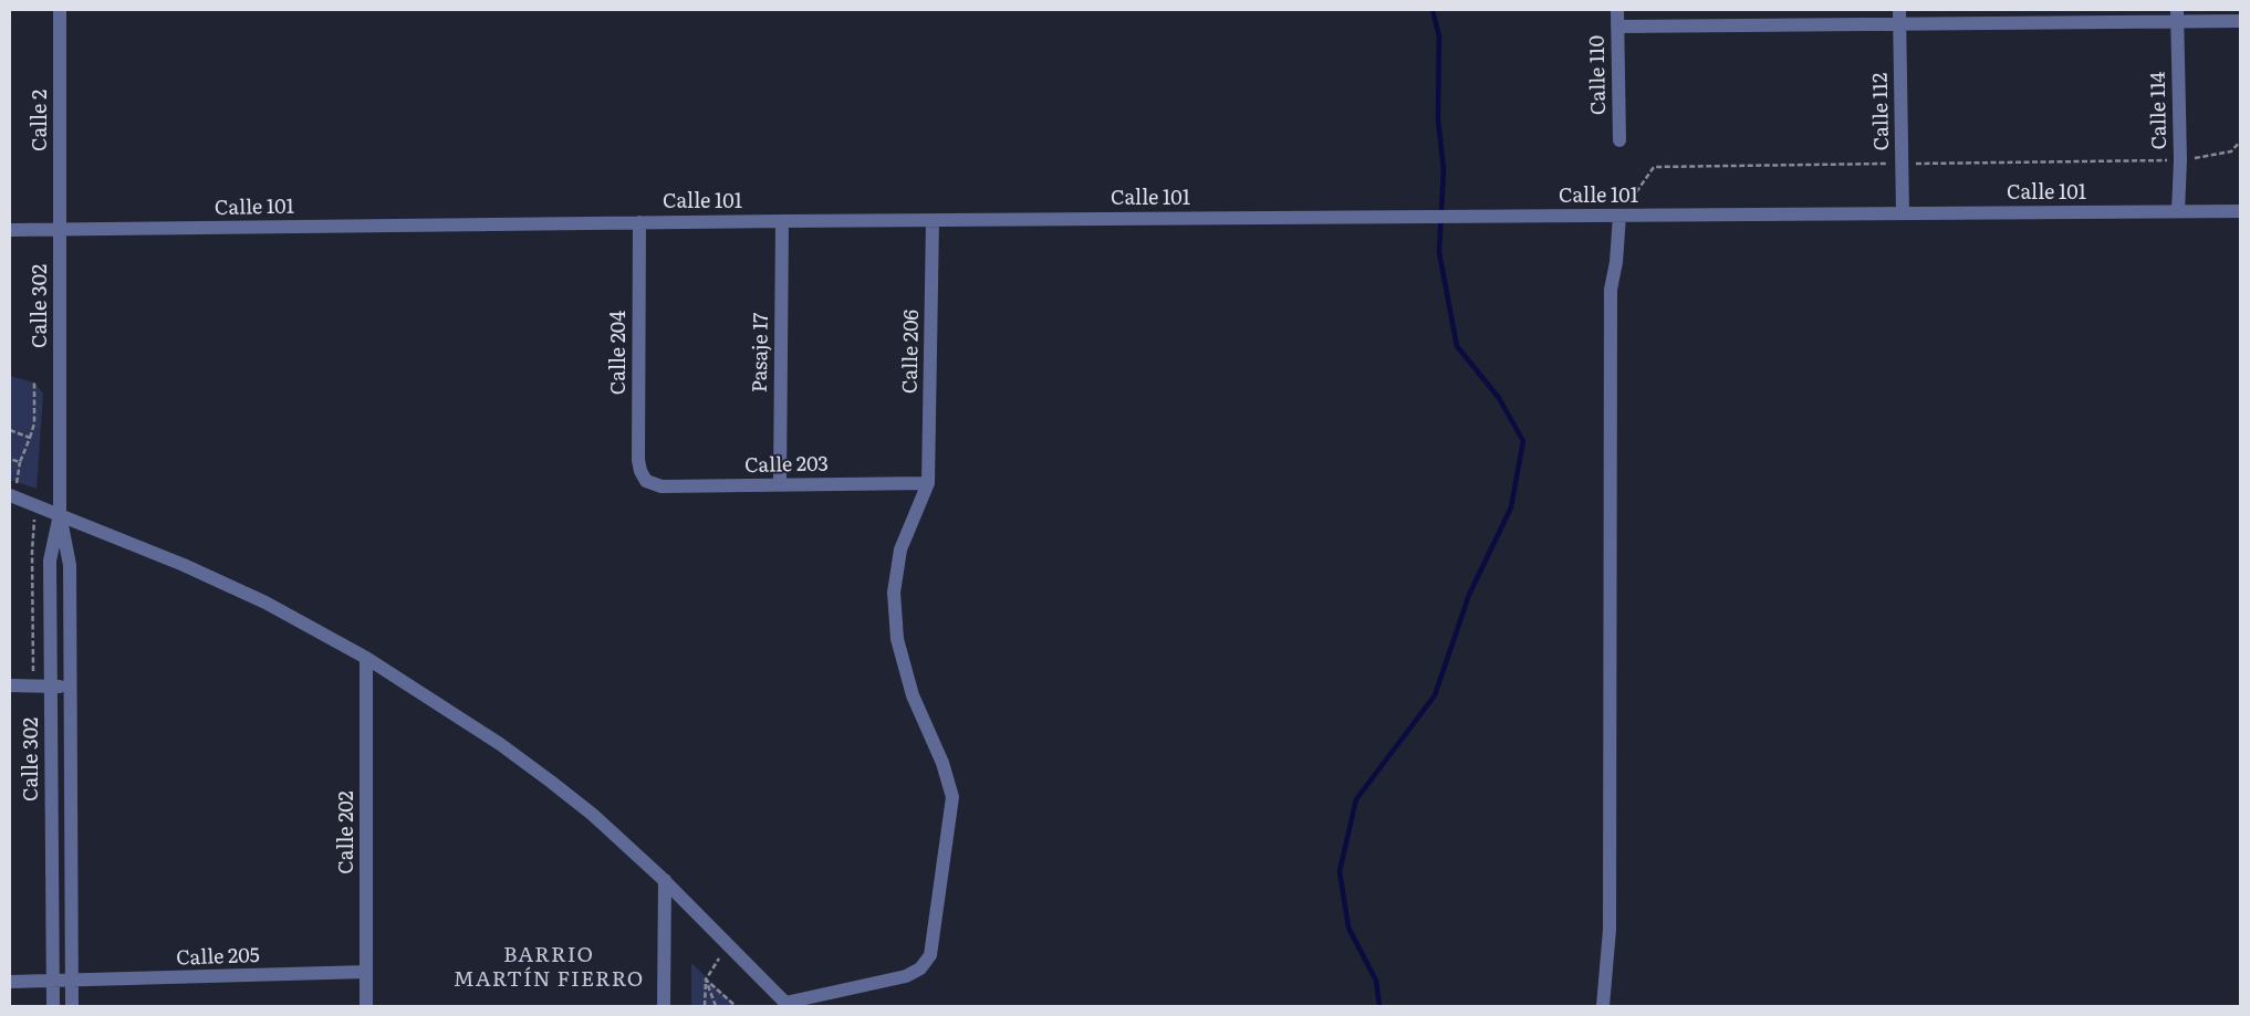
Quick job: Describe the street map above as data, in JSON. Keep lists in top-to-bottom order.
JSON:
{
  "streets": {
    "street": [
      "Calle 110",
      "Calle 114",
      "Calle 112",
      "Calle 2",
      "Calle 101",
      "Calle 302",
      "Calle 206",
      "Calle 204",
      "Pasaje 17",
      "Calle 203",
      "Calle 202",
      "Calle 205"
    ]
  },
  "crossings": [
    ["Calle 114", "Calle 101"],
    ["Calle 112", "Calle 101"],
    ["Calle 2", "Calle 101"],
    ["Calle 2", "Calle 302"],
    ["Calle 101", "Calle 302"],
    ["Calle 101", "Calle 206"],
    ["Calle 101", "Calle 204"],
    ["Calle 101", "Pasaje 17"],
    ["Calle 302", "Calle 205"],
    ["Calle 206", "Calle 203"],
    ["Calle 204", "Calle 203"],
    ["Pasaje 17", "Calle 203"],
    ["Calle 202", "Calle 205"]
  ],
  "districts": ["BARRIO MARTÍN FIERRO"]
}
